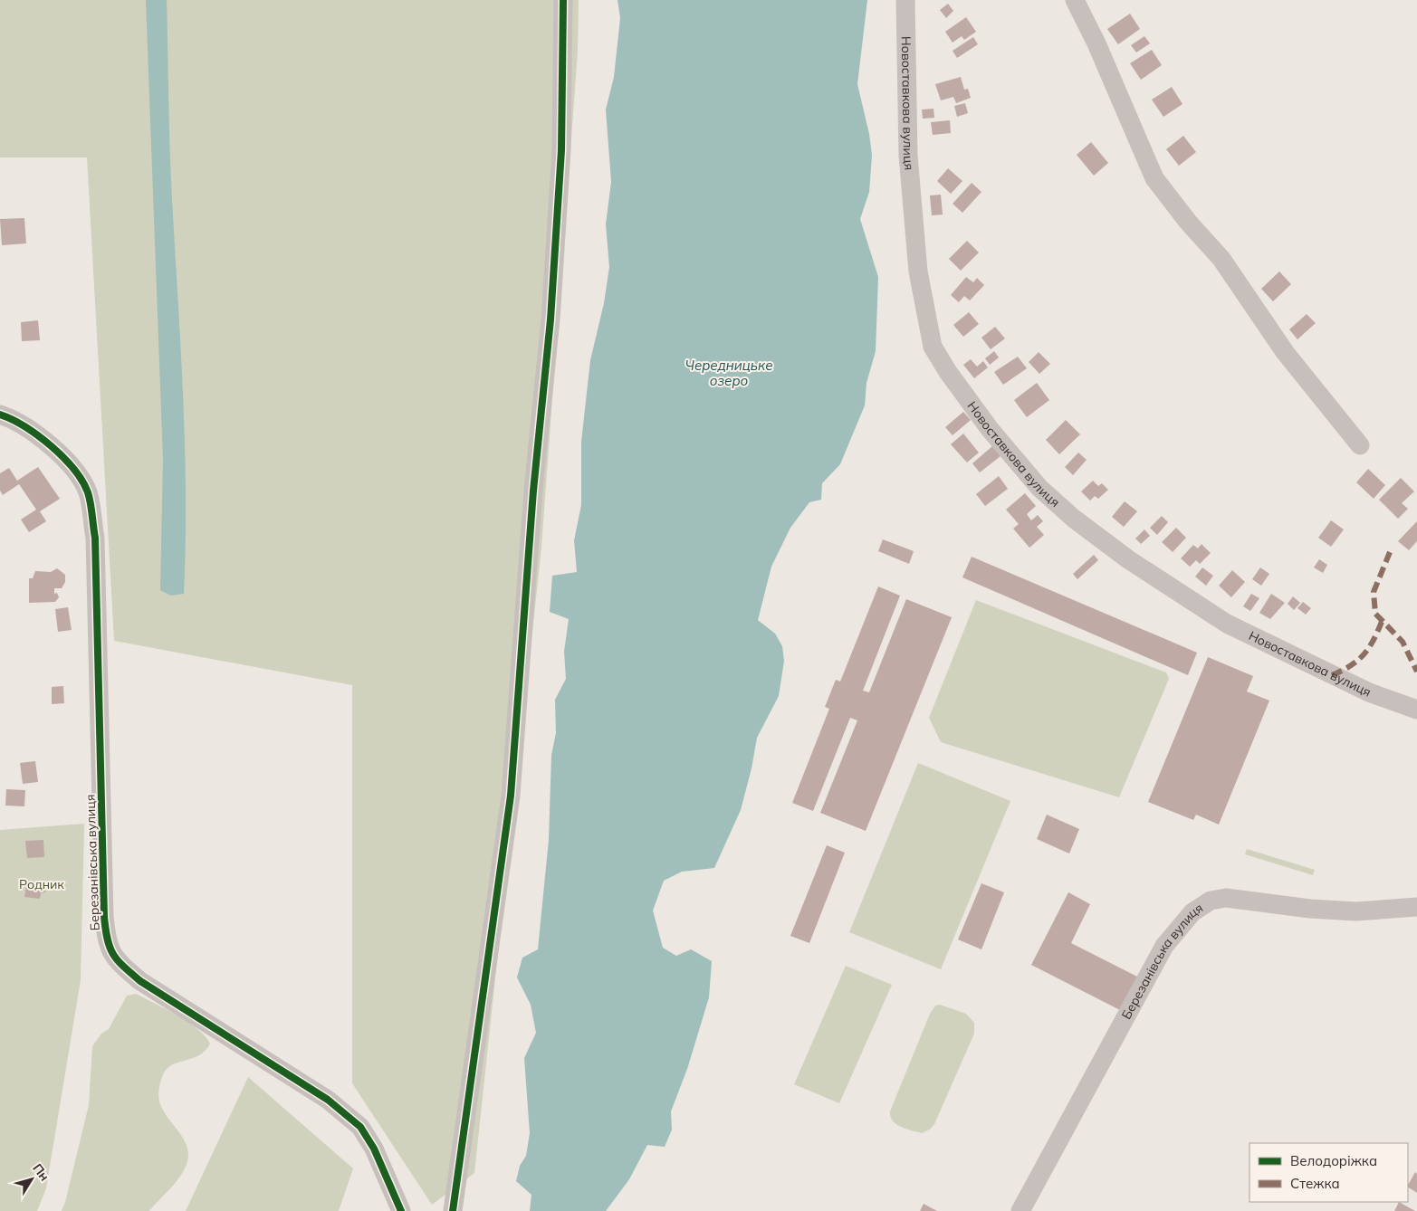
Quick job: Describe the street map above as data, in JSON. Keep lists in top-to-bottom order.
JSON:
{
  "streets": {
    "street": ["Новоставкова вулиця", "Березанівська вулиця"]
  },
  "water": ["Чередницьке озеро"],
  "parks": ["Родник"],
  "legend": ["Велодоріжка", "Стежка"],
  "north": "top right"
}
